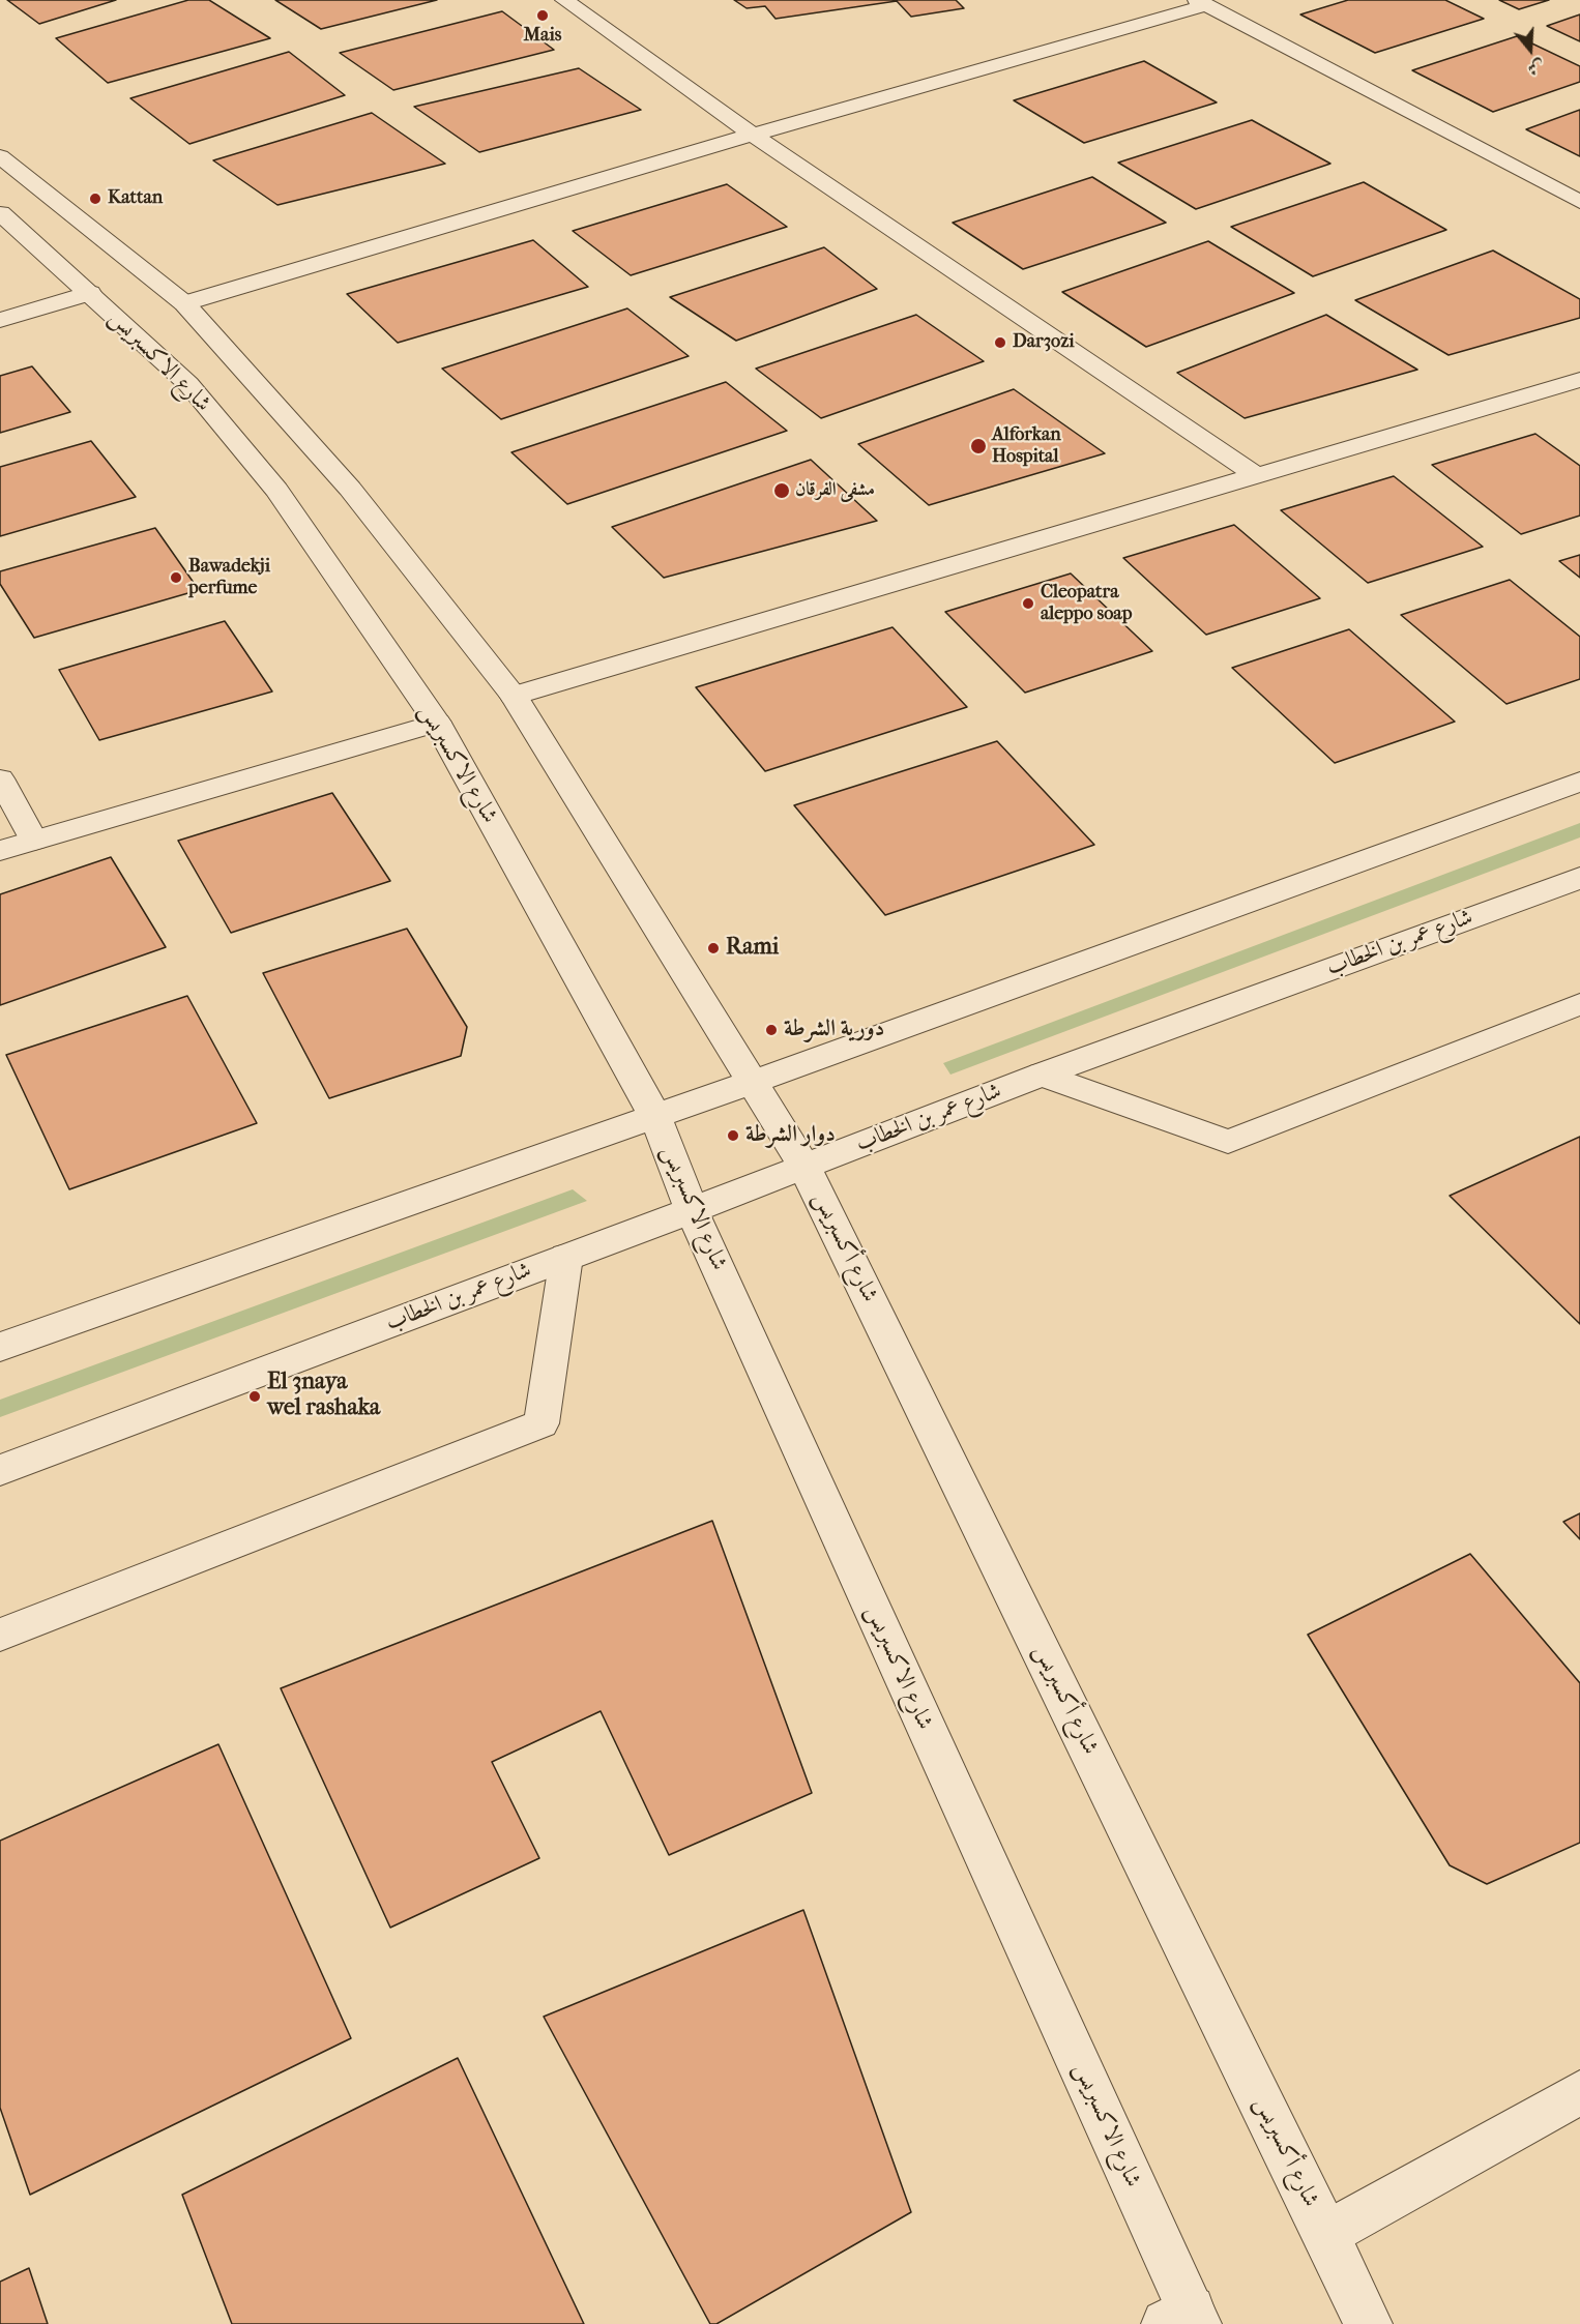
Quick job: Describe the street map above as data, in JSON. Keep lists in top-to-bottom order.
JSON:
{
  "streets": {
    "street": ["شارع الاكسبريس", "شارع عمر بن الخطاب", "شارع أكسبريس"]
  },
  "crossings": [
    ["شارع الاكسبريس", "شارع عمر بن الخطاب"],
    ["شارع عمر بن الخطاب", "شارع أكسبريس"]
  ],
  "places": [
    "Mais",
    "Kattan",
    "Dar3ozi",
    "Alforkan Hospital",
    "مشفى الفرقان",
    "Bawadekji perfume",
    "Cleopatra aleppo soap",
    "Rami",
    "دورية الشرطة",
    "دوار الشرطة",
    "El 3naya wel rashaka"
  ],
  "north": "bottom"
}
